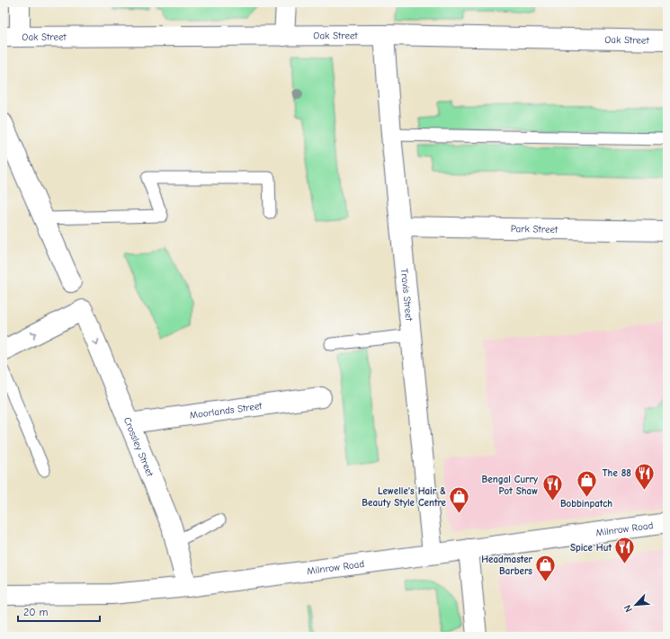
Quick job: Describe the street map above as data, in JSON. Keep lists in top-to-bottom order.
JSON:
{
  "streets": {
    "street": [
      "Oak Street",
      "Park Street",
      "Travis Street",
      "Moorlands Street",
      "Crossley Street",
      "Milnrow Road"
    ]
  },
  "crossings": [
    ["Oak Street", "Travis Street"],
    ["Park Street", "Travis Street"],
    ["Travis Street", "Milnrow Road"],
    ["Moorlands Street", "Crossley Street"],
    ["Crossley Street", "Milnrow Road"]
  ],
  "places": {
    "restaurant": ["The 88", "Bengal Curry Pot Shaw", "Spice Hut"],
    "shop": ["Bobbinpatch", "Lewelle's Hair & Beauty Style Centre", "Headmaster Barbers"]
  },
  "scale_bar": "20 m",
  "north": "bottom left"
}
